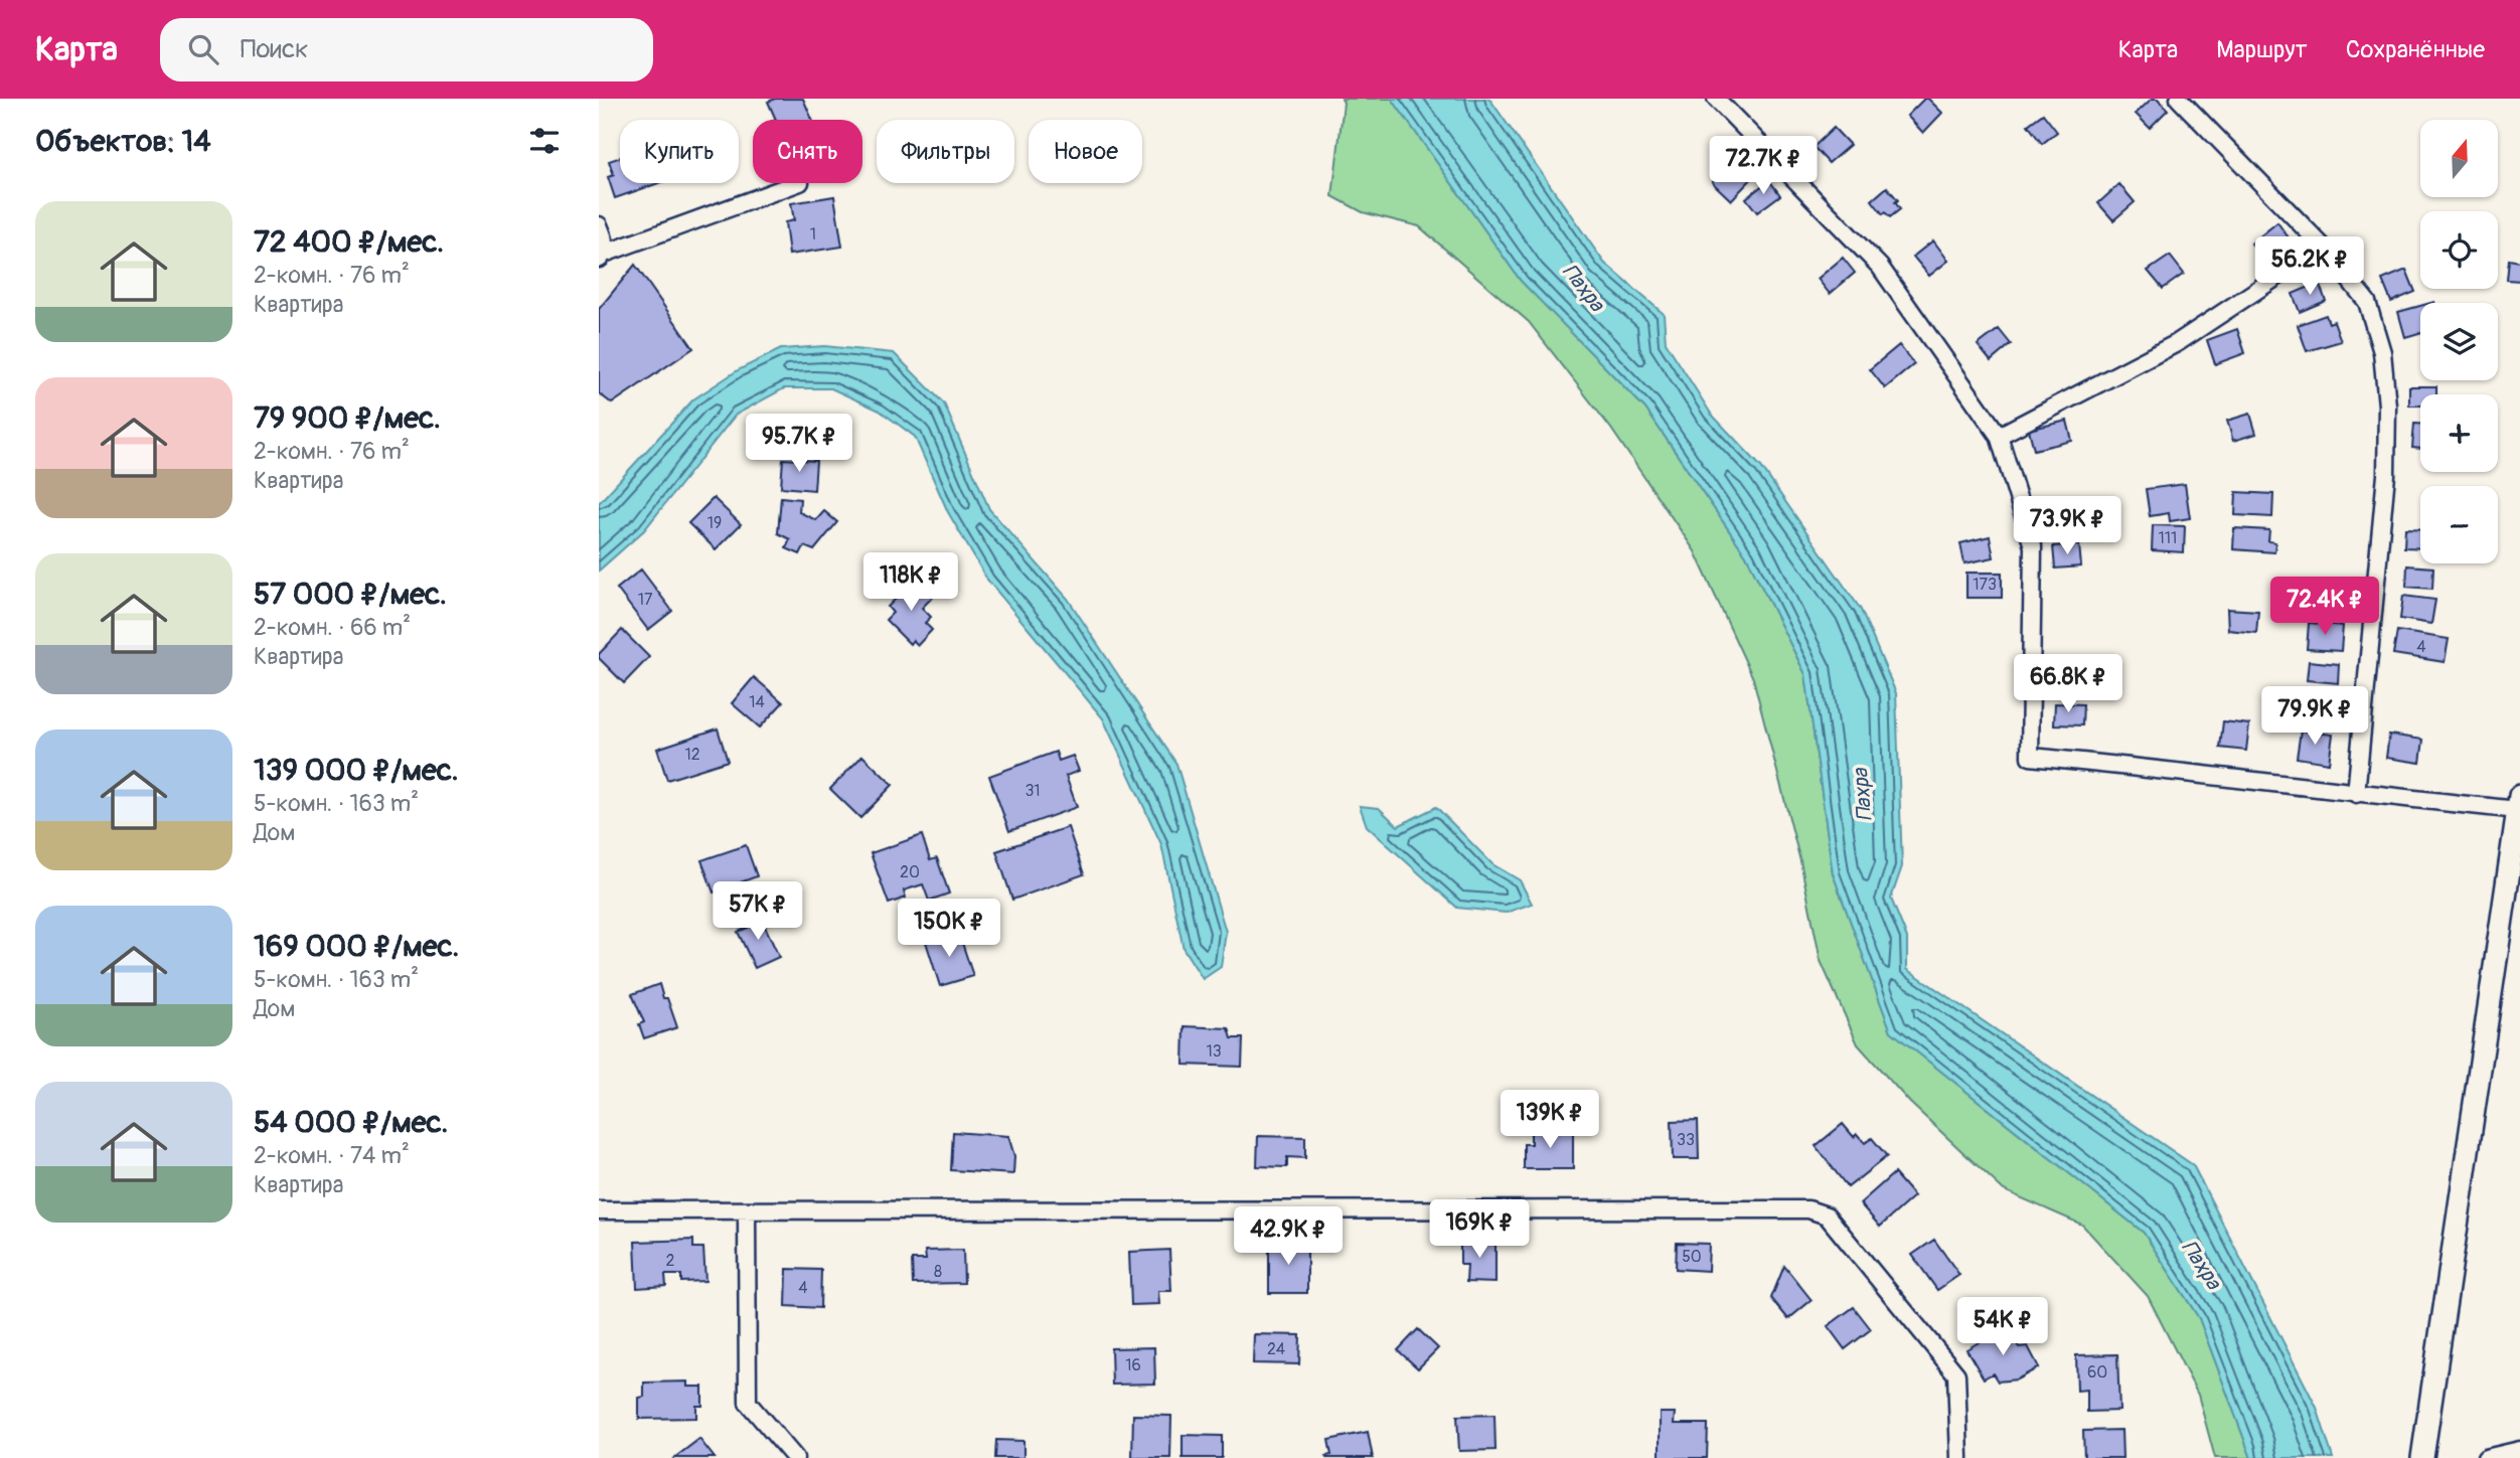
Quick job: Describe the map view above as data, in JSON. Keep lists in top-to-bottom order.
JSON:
{
  "water": ["Пахра"],
  "house_numbers": [
    "1",
    "19",
    "111",
    "173",
    "17",
    "4",
    "14",
    "12",
    "31",
    "20",
    "13",
    "33",
    "50",
    "2",
    "8",
    "4",
    "24",
    "16",
    "60"
  ],
  "north": "top",
  "page": {
    "header": "Карта",
    "search": "Поиск",
    "nav": ["Карта", "Маршрут", "Сохранённые"],
    "heading": "Объектов: 14",
    "map_buttons": ["+", "−"],
    "chip": [
      "Купить",
      "Снять",
      "Фильтры",
      "Новое"
    ],
    "price": [
      "72.7K ₽",
      "56.2K ₽",
      "95.7K ₽",
      "73.9K ₽",
      "118K ₽",
      "72.4K ₽",
      "66.8K ₽",
      "79.9K ₽",
      "57K ₽",
      "150K ₽",
      "139K ₽",
      "169K ₽",
      "42.9K ₽",
      "54K ₽"
    ],
    "list": [
      {
        "name": "72 400 ₽/мес.",
        "note": "2-комн. · 76 m² · Квартира"
      },
      {
        "name": "79 900 ₽/мес.",
        "note": "2-комн. · 76 m² · Квартира"
      },
      {
        "name": "57 000 ₽/мес.",
        "note": "2-комн. · 66 m² · Квартира"
      },
      {
        "name": "139 000 ₽/мес.",
        "note": "5-комн. · 163 m² · Дом"
      },
      {
        "name": "169 000 ₽/мес.",
        "note": "5-комн. · 163 m² · Дом"
      },
      {
        "name": "54 000 ₽/мес.",
        "note": "2-комн. · 74 m² · Квартира"
      }
    ]
  }
}
